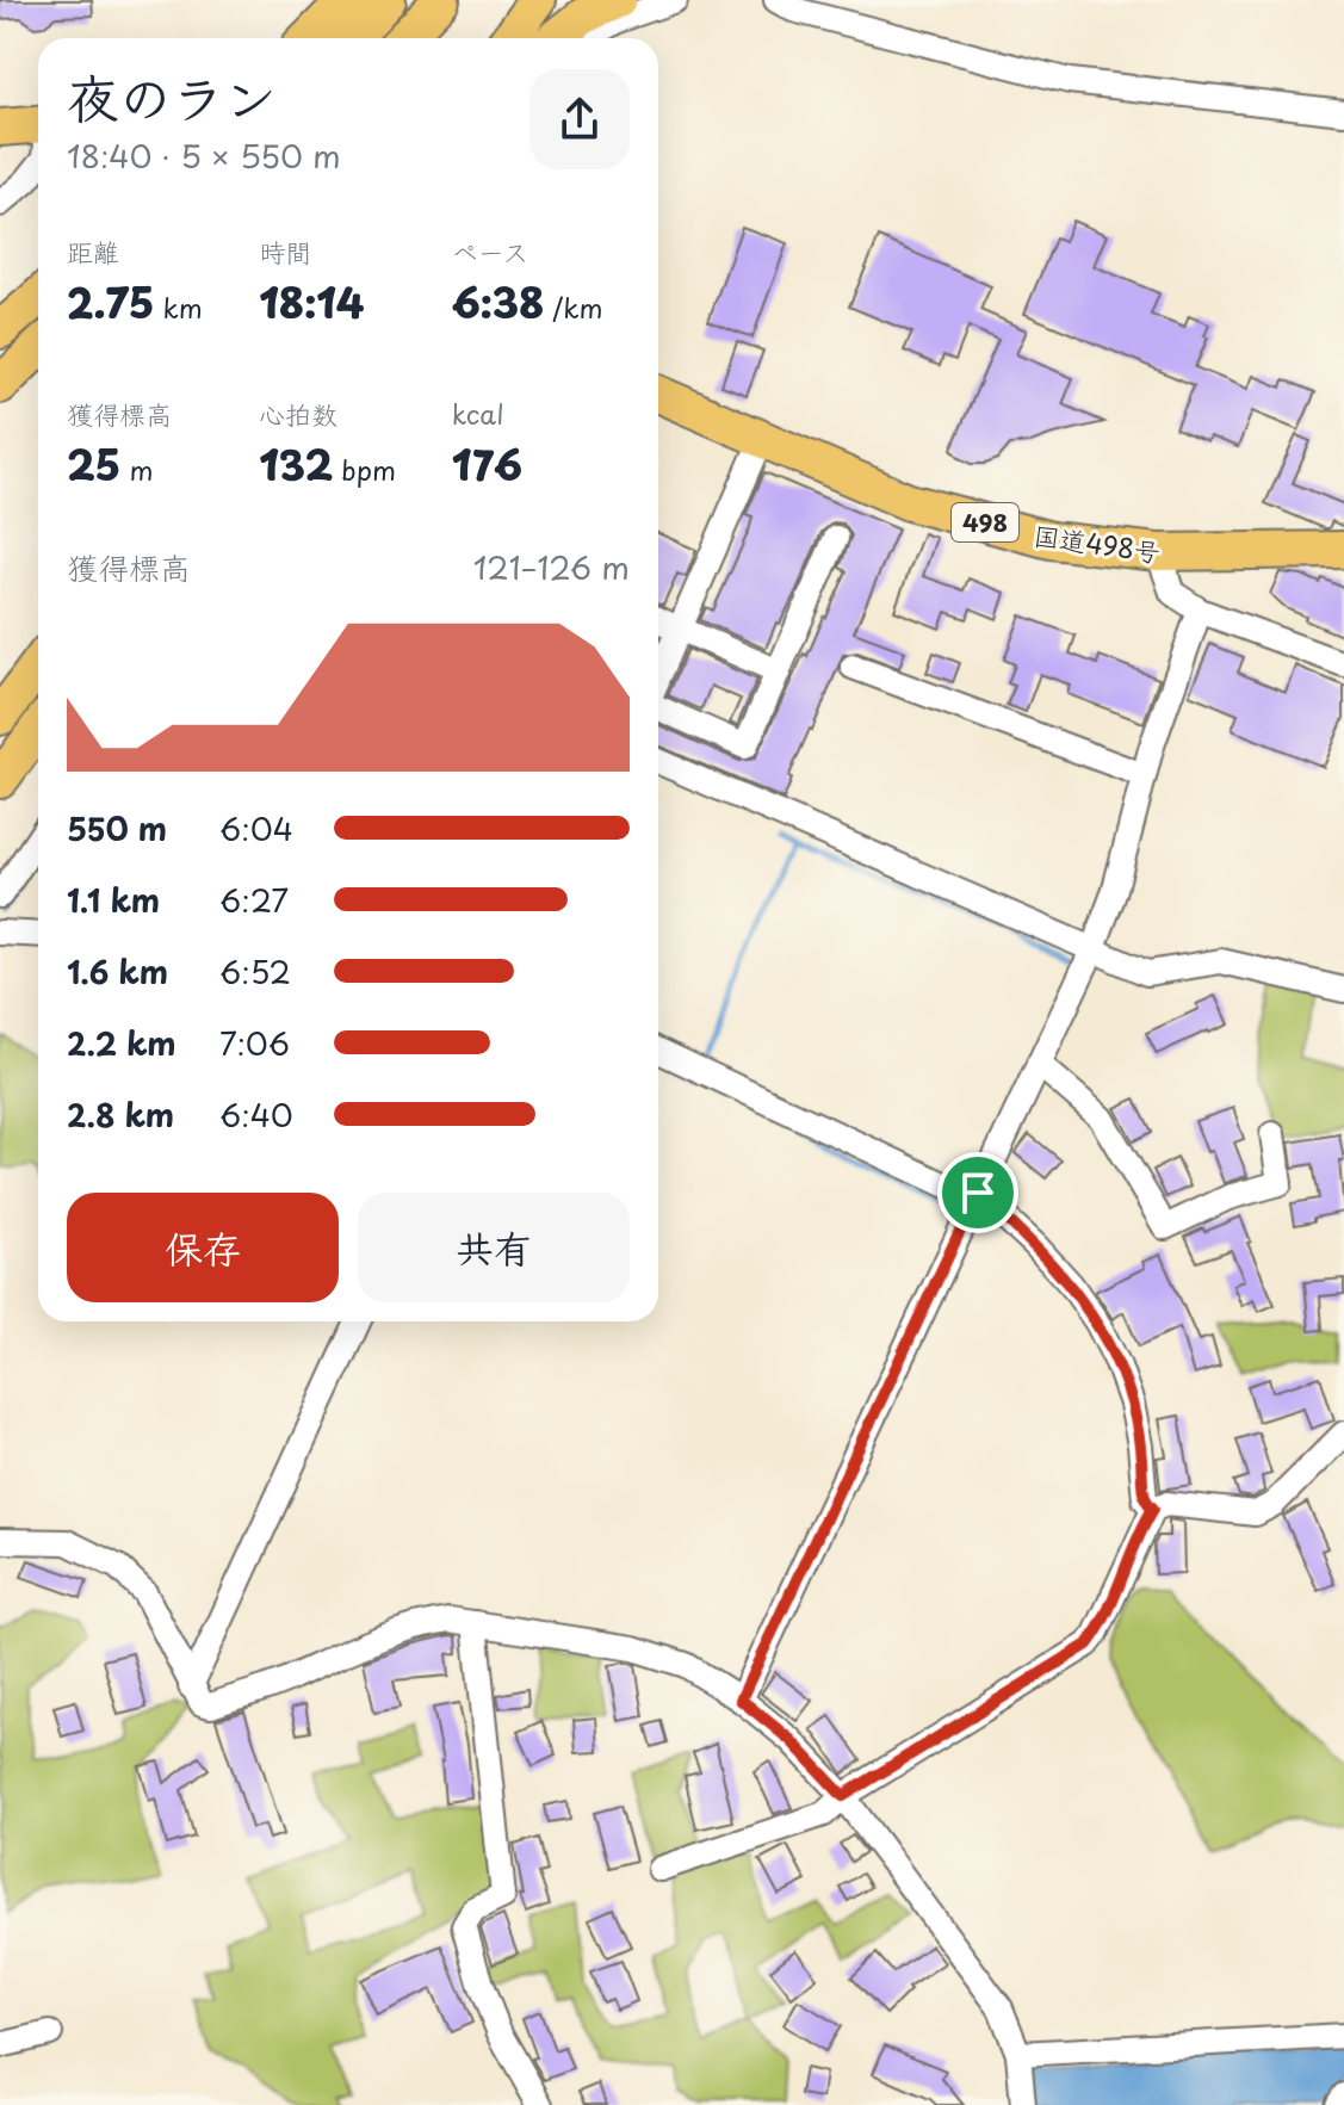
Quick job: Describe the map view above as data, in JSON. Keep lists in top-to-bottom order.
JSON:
{
  "streets": {
    "highway": ["498", "国道498号"]
  },
  "page": {
    "heading": ["夜のラン", "18:40 · 5 × 550 m"],
    "stats": [
      ["距離", "2.75 km"],
      ["時間", "18:14"],
      ["ペース", "6:38 /km"],
      ["獲得標高", "25 m"],
      ["心拍数", "132 bpm"],
      ["kcal", "176"]
    ],
    "chart": ["獲得標高", "121–126 m"],
    "list": [
      {
        "name": "550 m",
        "note": "6:04"
      },
      {
        "name": "1.1 km",
        "note": "6:27"
      },
      {
        "name": "1.6 km",
        "note": "6:52"
      },
      {
        "name": "2.2 km",
        "note": "7:06"
      },
      {
        "name": "2.8 km",
        "note": "6:40"
      }
    ],
    "buttons": ["保存", "共有"]
  }
}
